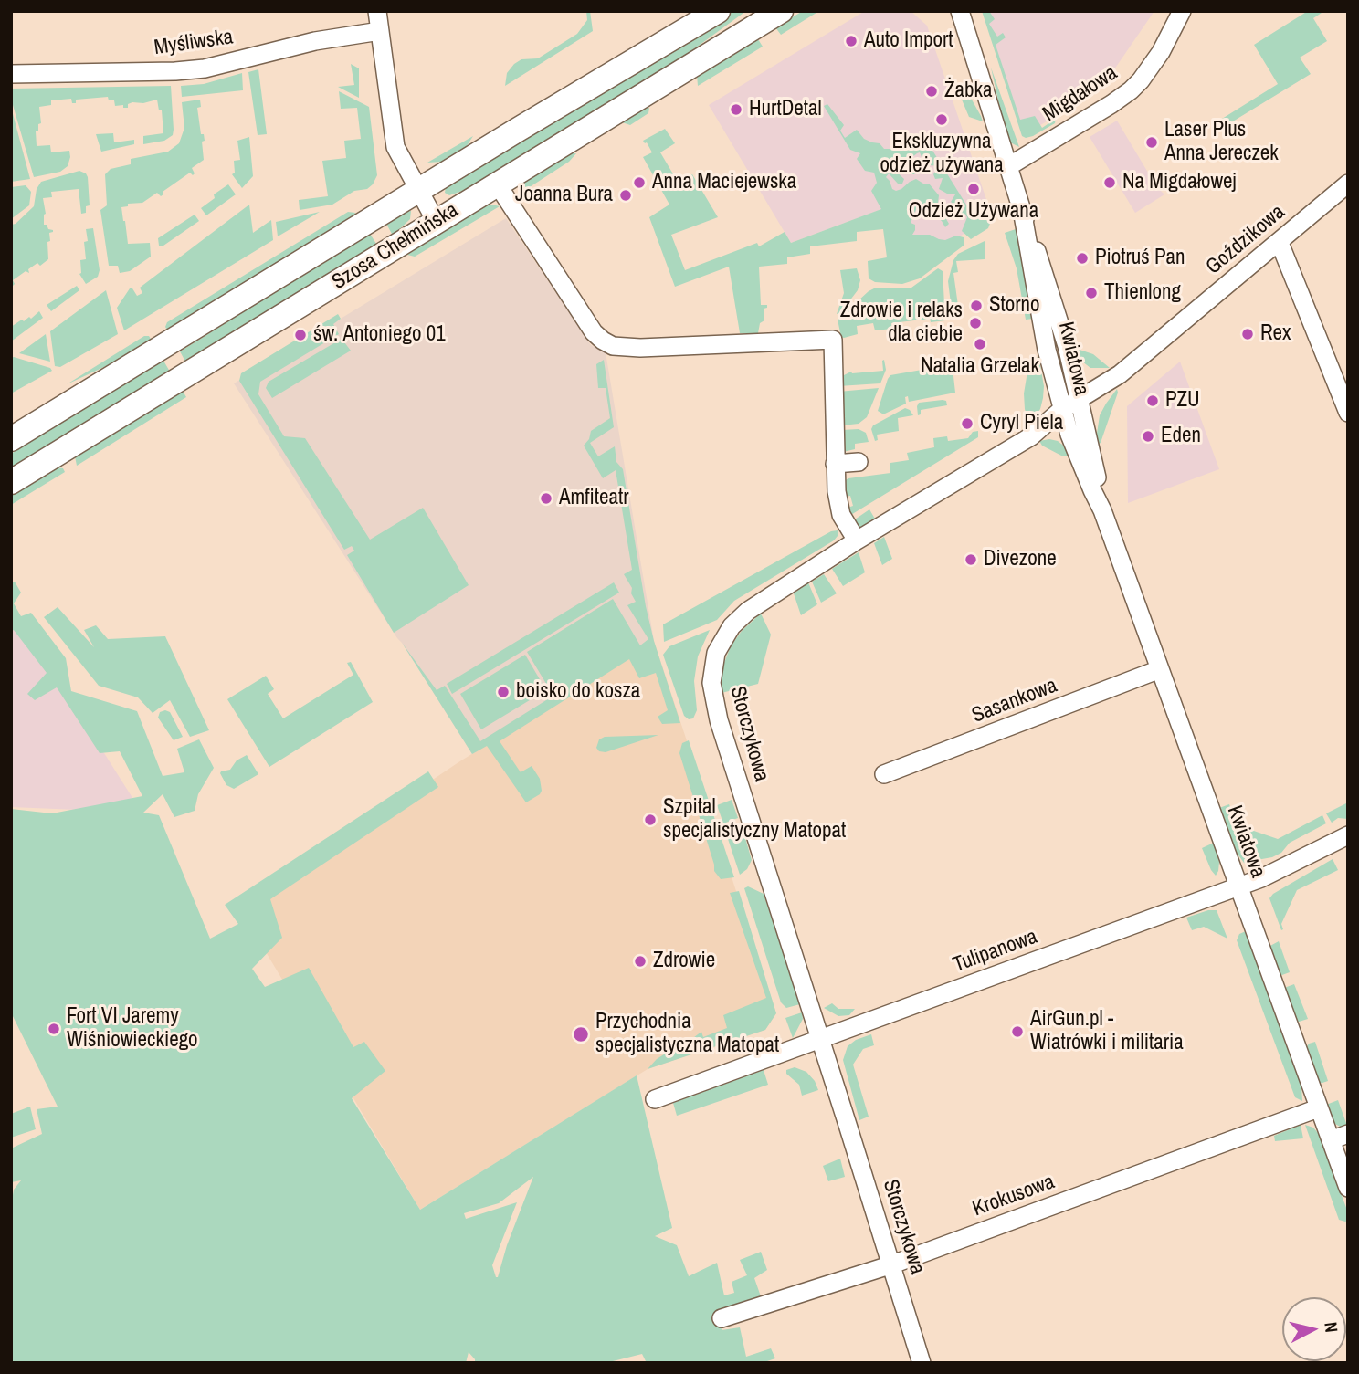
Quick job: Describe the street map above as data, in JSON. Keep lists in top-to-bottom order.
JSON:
{
  "streets": {
    "main road": ["Szosa Chełmińska"],
    "street": [
      "Myśliwska",
      "Migdałowa",
      "Goździkowa",
      "Kwiatowa",
      "Sasankowa",
      "Storczykowa",
      "Tulipanowa",
      "Krokusowa"
    ]
  },
  "crossings": [
    ["Migdałowa", "Kwiatowa"],
    ["Goździkowa", "Kwiatowa"],
    ["Goździkowa", "Storczykowa"],
    ["Kwiatowa", "Sasankowa"],
    ["Kwiatowa", "Storczykowa"],
    ["Kwiatowa", "Tulipanowa"],
    ["Kwiatowa", "Krokusowa"],
    ["Storczykowa", "Tulipanowa"],
    ["Storczykowa", "Krokusowa"]
  ],
  "places": [
    "Auto Import",
    "Żabka",
    "HurtDetal",
    "Ekskluzywna odzież używana",
    "Laser Plus Anna Jereczek",
    "Anna Maciejewska",
    "Na Migdałowej",
    "Odzież Używana",
    "Joanna Bura",
    "Piotruś Pan",
    "Thienlong",
    "Storno",
    "Zdrowie i relaks dla ciebie",
    "Rex",
    "św. Antoniego 01",
    "Natalia Grzelak",
    "PZU",
    "Cyryl Piela",
    "Eden",
    "Amfiteatr",
    "Divezone",
    "boisko do kosza",
    "Szpital specjalistyczny Matopat",
    "Zdrowie",
    "Fort VI Jaremy Wiśniowieckiego",
    "AirGun.pl - Wiatrówki i militaria",
    "Przychodnia specjalistyczna Matopat"
  ],
  "north": "right"
}
